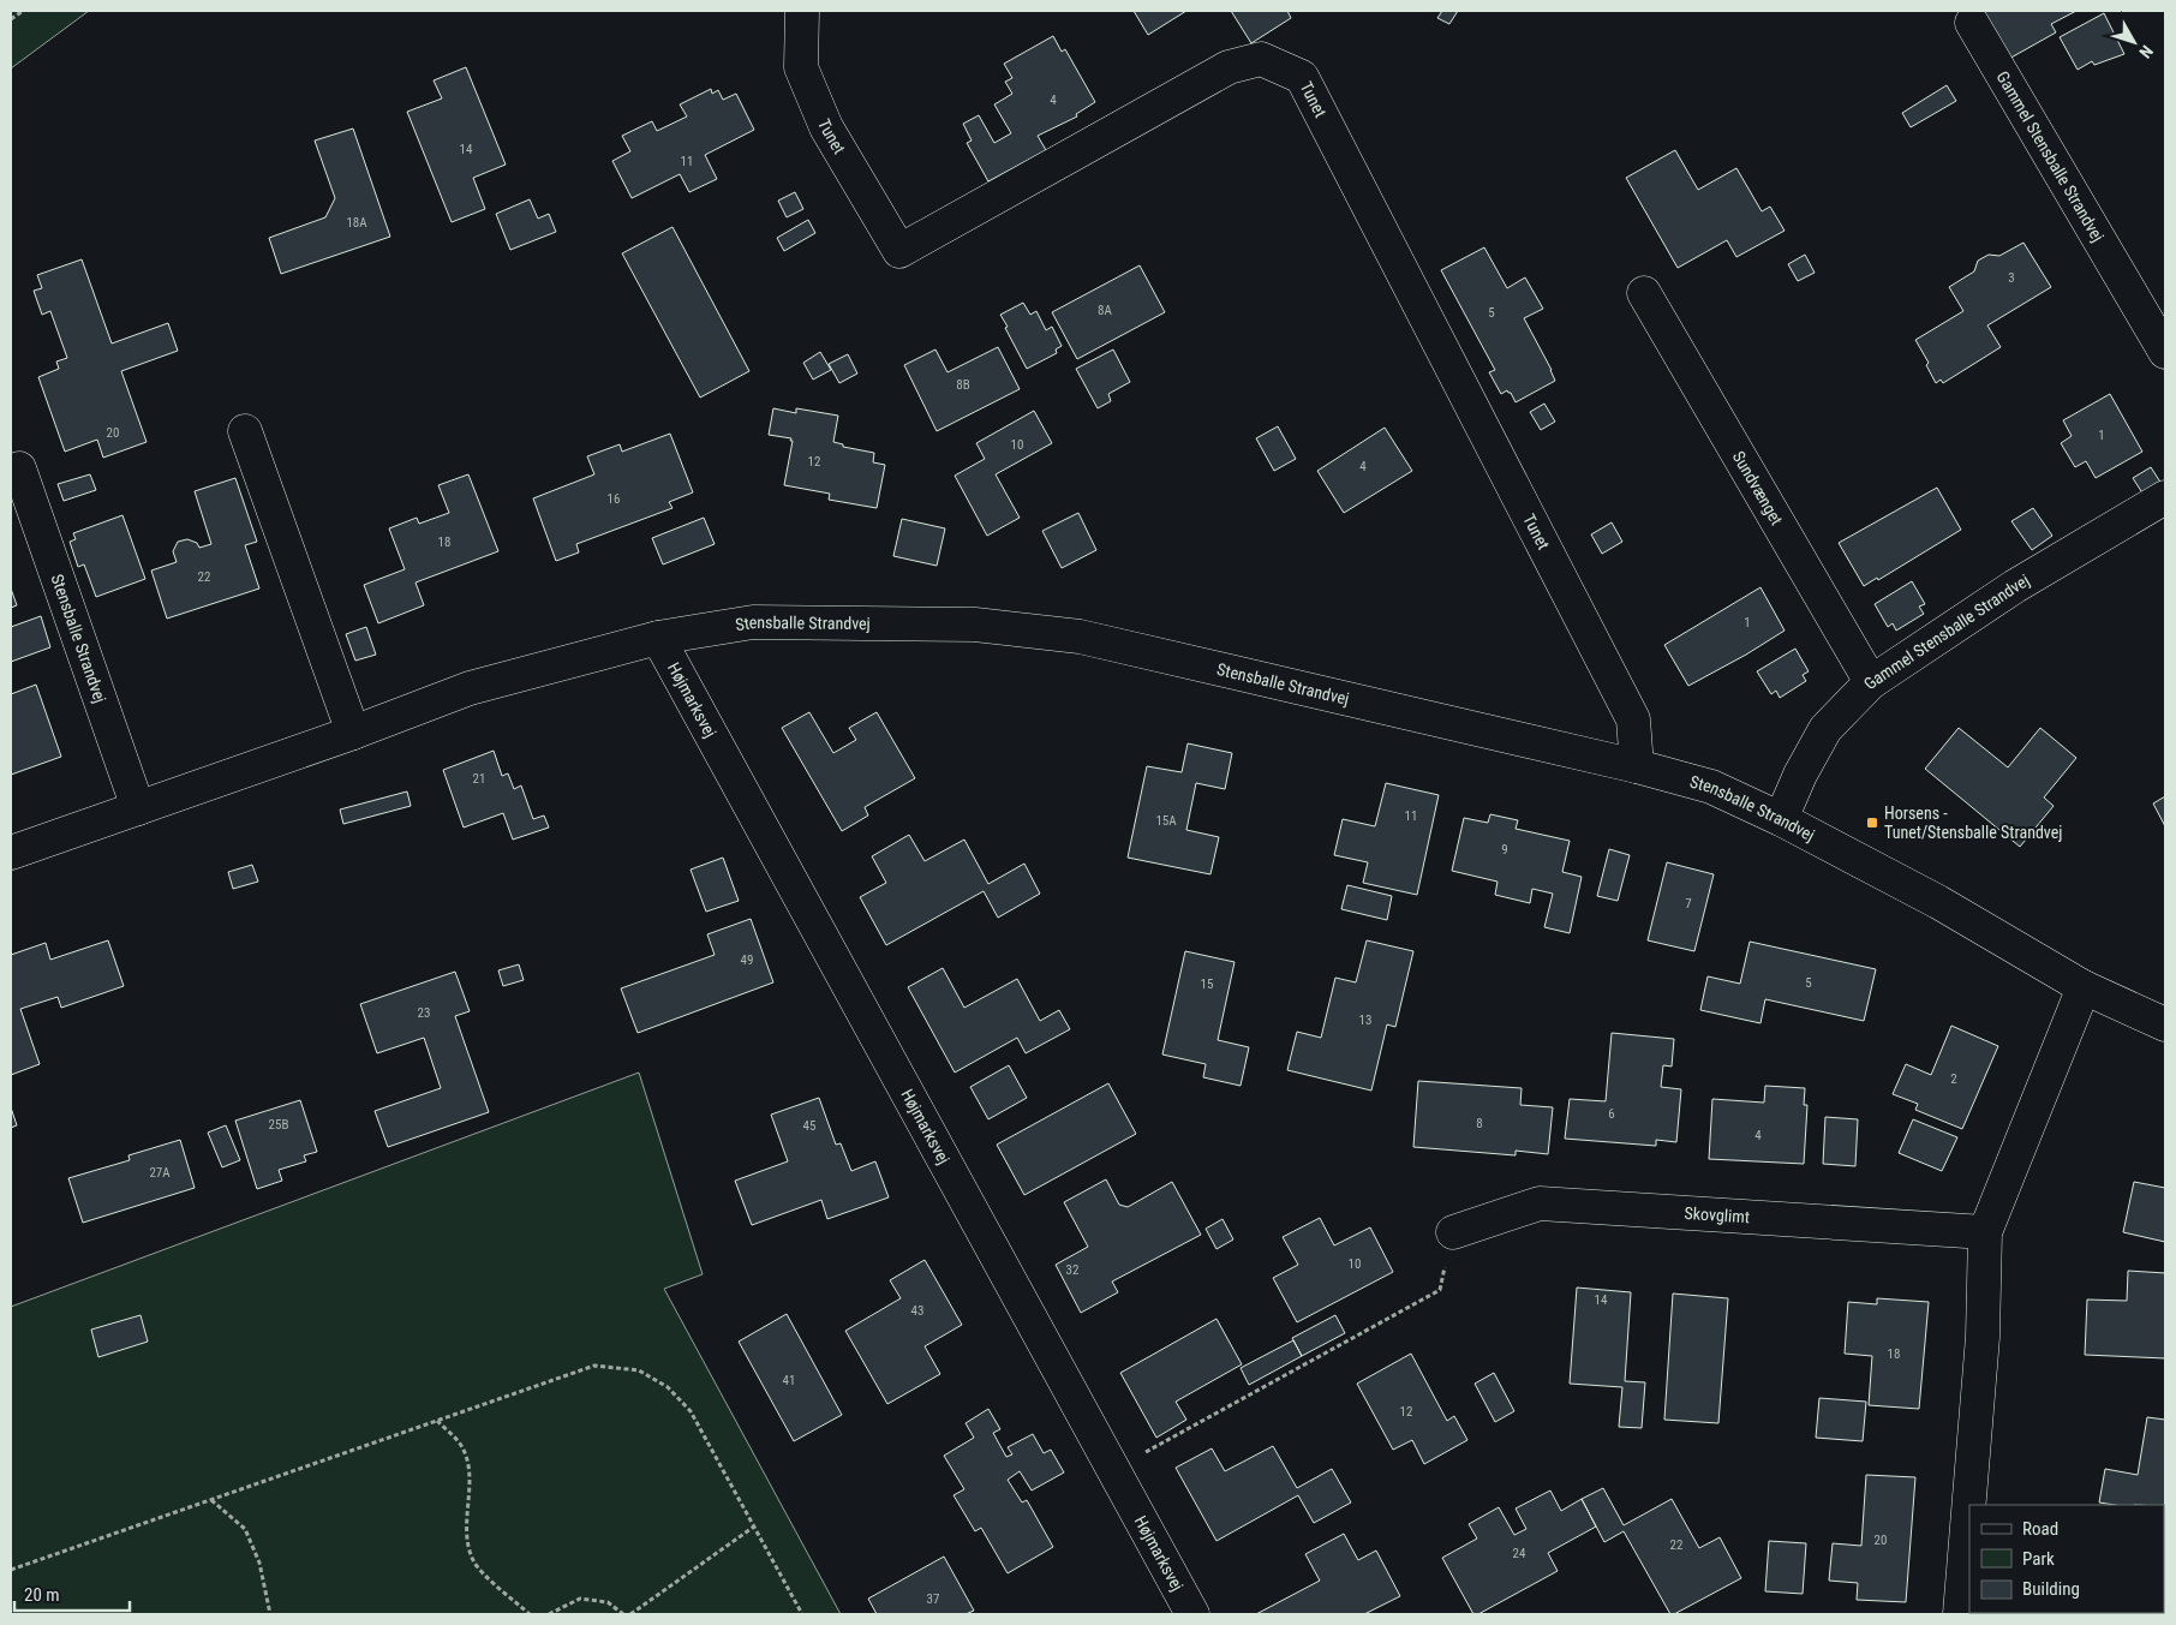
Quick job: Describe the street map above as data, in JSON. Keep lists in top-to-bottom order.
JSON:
{
  "streets": {
    "street": [
      "Tunet",
      "Gammel Stensballe Strandvej",
      "Sundvænget",
      "Stensballe Strandvej",
      "Højmarksvej",
      "Skovglimt"
    ]
  },
  "crossings": [
    ["Tunet", "Stensballe Strandvej"],
    ["Gammel Stensballe Strandvej", "Sundvænget"],
    ["Gammel Stensballe Strandvej", "Stensballe Strandvej"],
    ["Stensballe Strandvej", "Højmarksvej"]
  ],
  "places": {
    "transit": ["Horsens - Tunet/Stensballe Strandvej"]
  },
  "house_numbers": [
    "4",
    "14",
    "11",
    "18A",
    "3",
    "8A",
    "5",
    "8B",
    "20",
    "1",
    "10",
    "12",
    "4",
    "16",
    "18",
    "22",
    "1",
    "21",
    "11",
    "15A",
    "9",
    "7",
    "49",
    "5",
    "15",
    "23",
    "13",
    "2",
    "6",
    "8",
    "25B",
    "45",
    "4",
    "27A",
    "10",
    "32",
    "14",
    "43",
    "18",
    "41",
    "12",
    "20",
    "22",
    "24",
    "37"
  ],
  "legend": ["Road", "Park", "Building"],
  "scale_bar": "20 m",
  "north": "bottom right"
}
